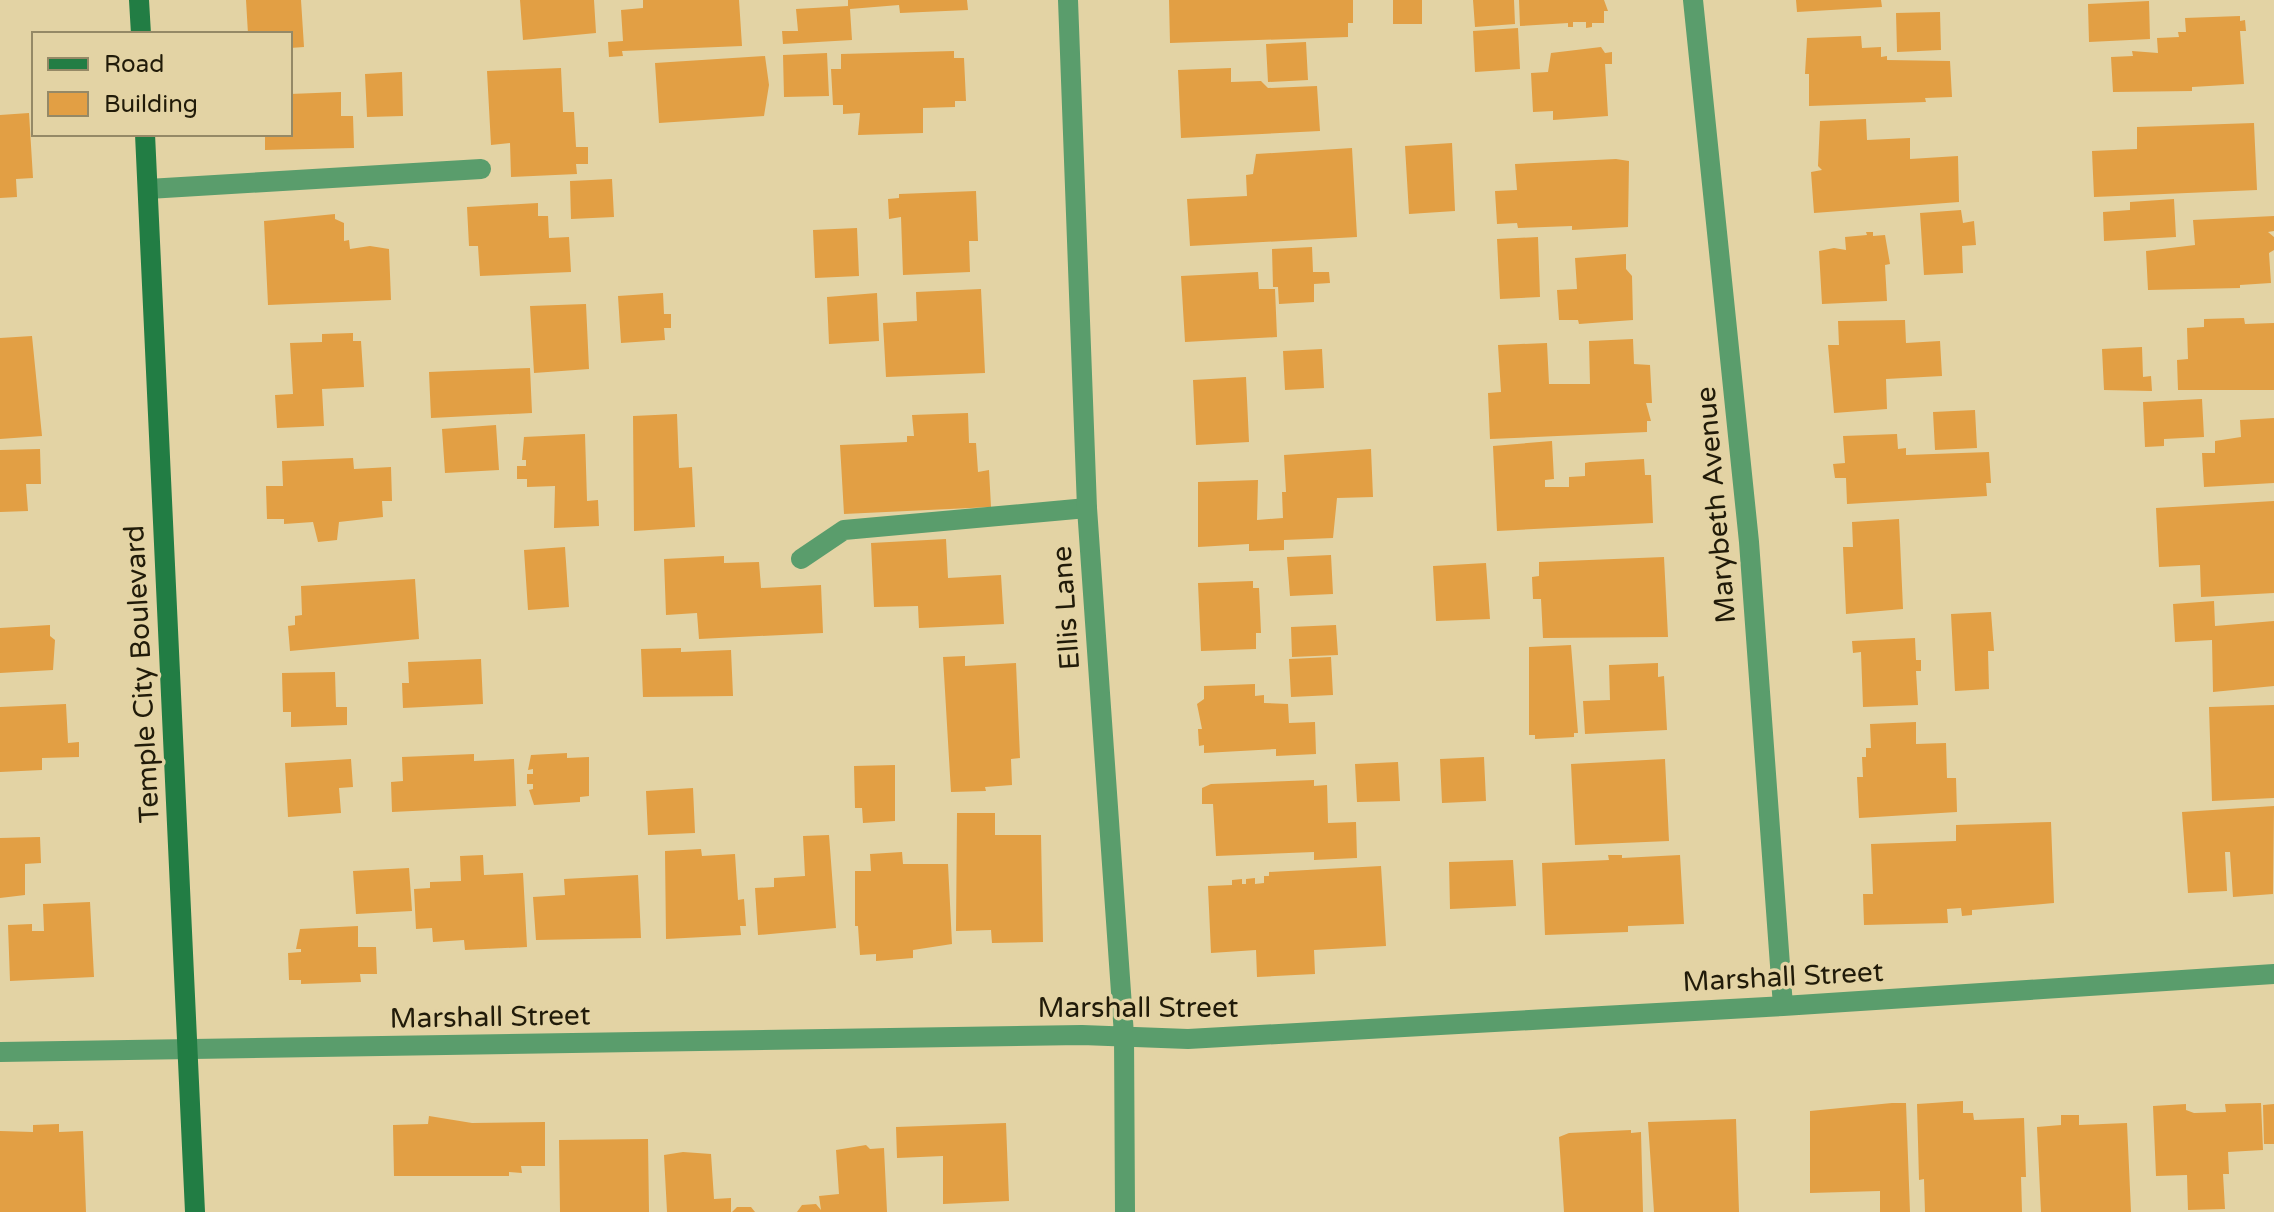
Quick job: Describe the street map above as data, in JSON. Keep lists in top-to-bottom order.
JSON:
{
  "streets": {
    "main road": ["Temple City Boulevard"],
    "street": ["Marybeth Avenue", "Ellis Lane", "Marshall Street"]
  },
  "crossings": [
    ["Marybeth Avenue", "Marshall Street"],
    ["Ellis Lane", "Marshall Street"],
    ["Temple City Boulevard", "Marshall Street"]
  ],
  "legend": ["Road", "Building"]
}
